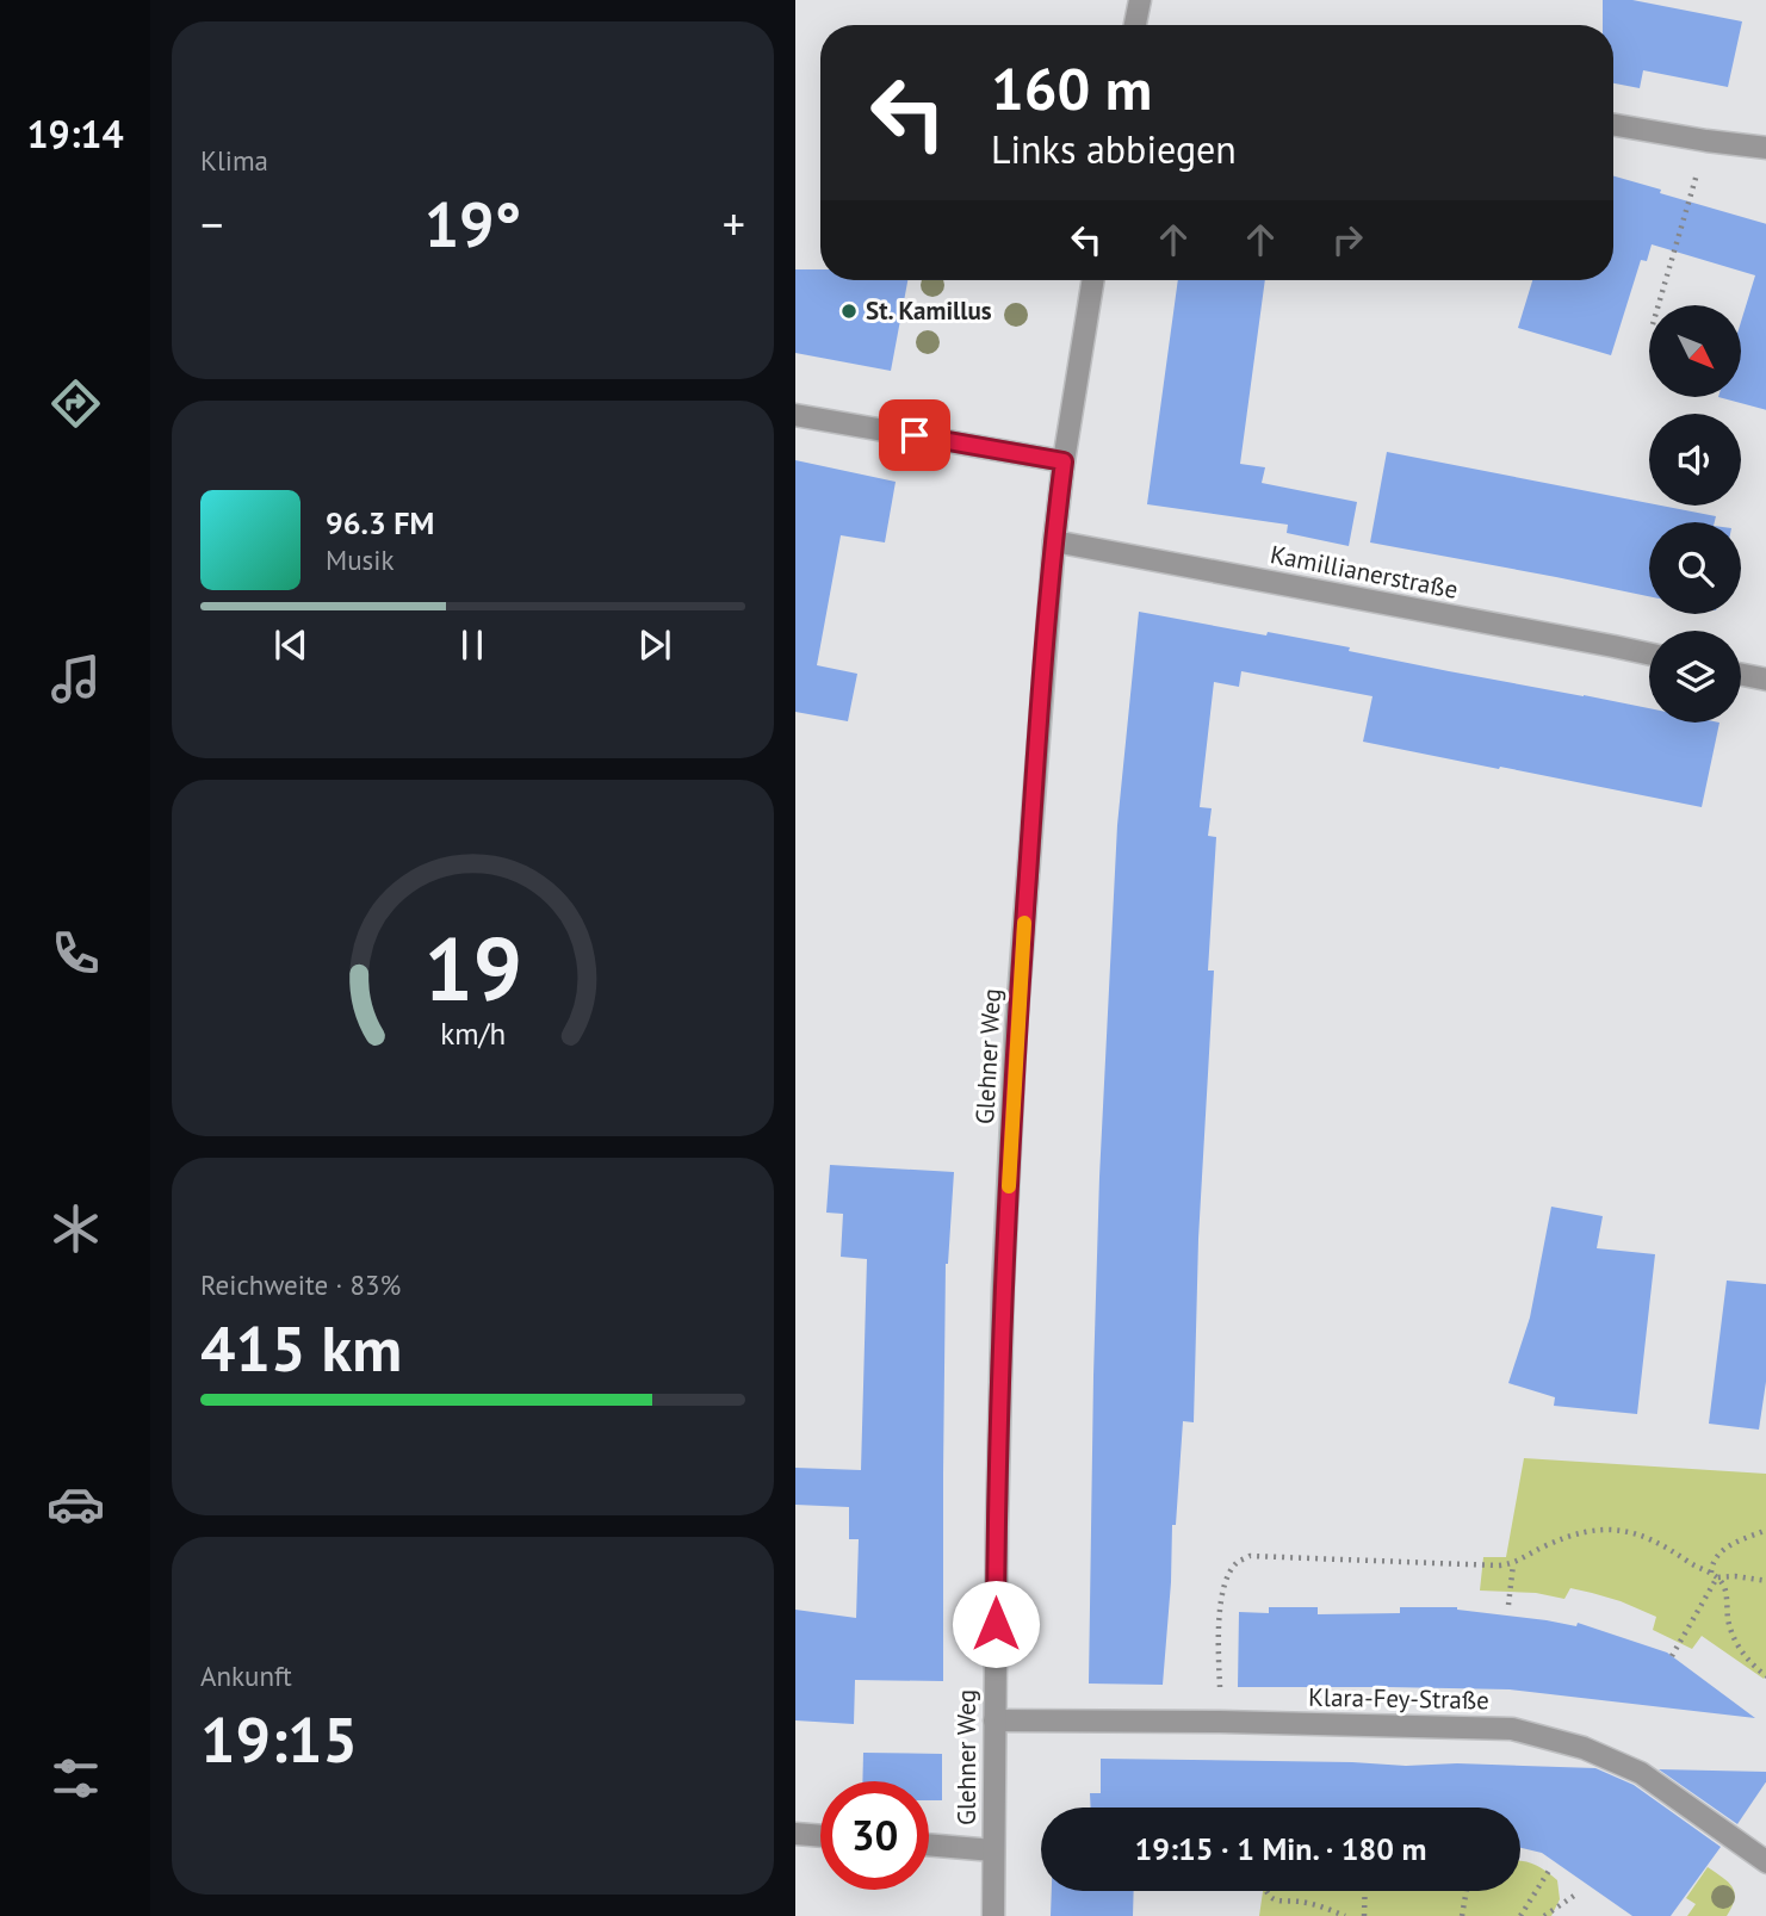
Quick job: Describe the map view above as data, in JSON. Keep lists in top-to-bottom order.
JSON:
{
  "streets": {
    "street": ["Kamillianerstraße", "Glehner Weg", "Klara-Fey-Straße"]
  },
  "crossings": [
    ["Kamillianerstraße", "Glehner Weg"],
    ["Glehner Weg", "Klara-Fey-Straße"]
  ],
  "places": ["St. Kamillus"],
  "north": "bottom right",
  "page": {
    "tabs": "19:14",
    "tile": [
      "Klima",
      ["Reichweite · 83%", "415 km"],
      ["Ankunft", "19:15"]
    ],
    "turn": ["160 m", "Links abbiegen"],
    "heat": ["−", "19°", "+"],
    "song": ["96.3 FM", "Musik"],
    "limit": "30",
    "trip": "19:15 · 1 Min. · 180 m",
    "gauge": ["19", "km/h"]
  }
}
